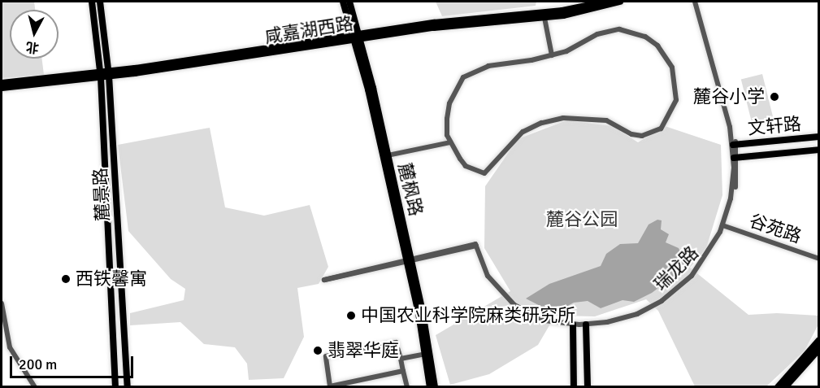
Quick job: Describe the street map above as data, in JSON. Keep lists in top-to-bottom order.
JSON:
{
  "streets": {
    "main road": [
      "咸嘉湖西路",
      "文轩路",
      "麓枫路",
      "麓景路"
    ],
    "street": ["谷苑路", "瑞龙路"]
  },
  "crossings": [
    ["咸嘉湖西路", "麓枫路"],
    ["咸嘉湖西路", "麓景路"],
    ["文轩路", "瑞龙路"],
    ["麓枫路", "瑞龙路"],
    ["谷苑路", "瑞龙路"]
  ],
  "parks": ["麓谷公园"],
  "places": [
    "麓谷小学",
    "西铁馨寓",
    "中国农业科学院麻类研究所",
    "翡翠华庭"
  ],
  "scale_bar": "200 m",
  "north": "bottom"
}
